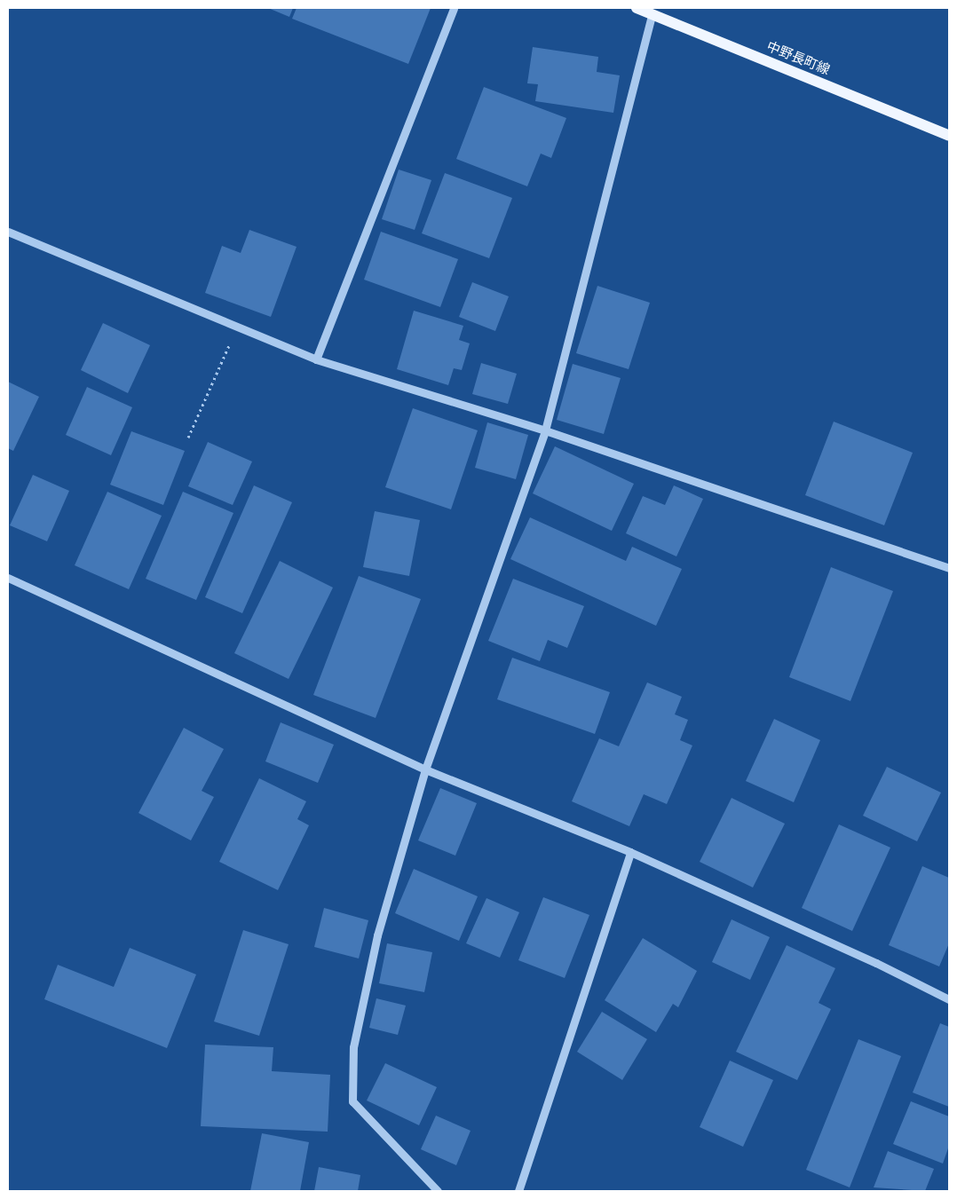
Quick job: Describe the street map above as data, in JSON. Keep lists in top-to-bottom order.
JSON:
{
  "streets": {
    "main road": ["中野長町線"]
  }
}
